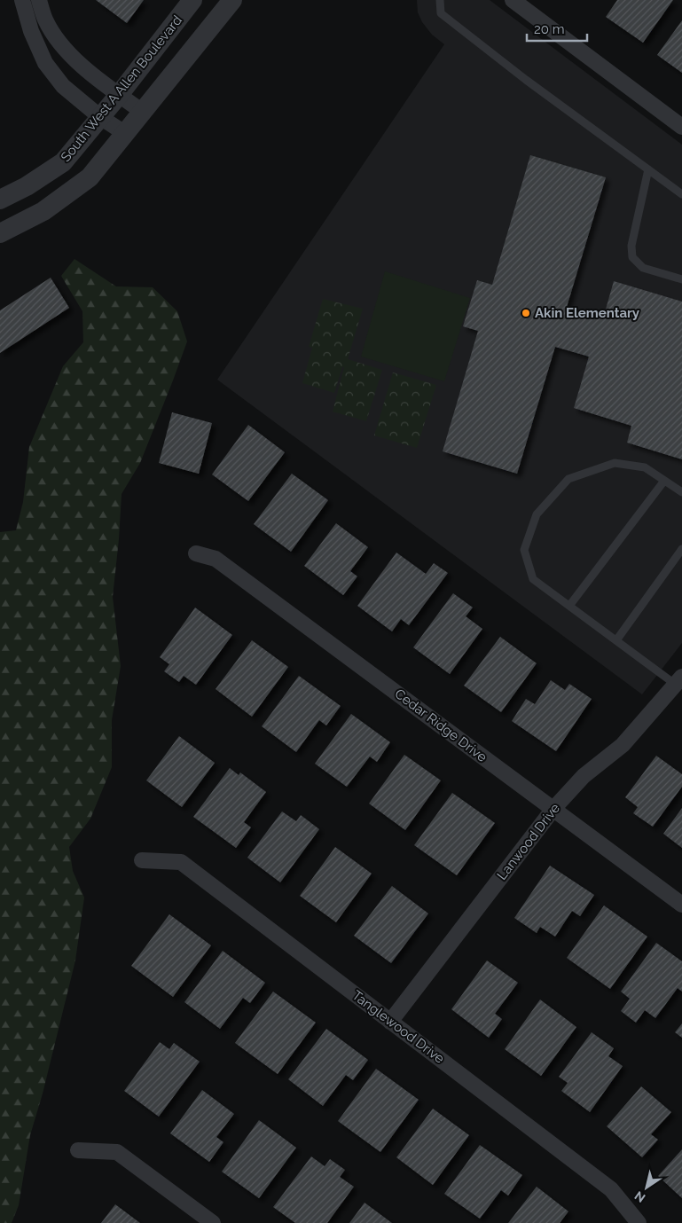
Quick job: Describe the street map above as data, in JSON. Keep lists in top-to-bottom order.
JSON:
{
  "streets": {
    "street": [
      "South West A Allen Boulevard",
      "Cedar Ridge Drive",
      "Lanwood Drive",
      "Tanglewood Drive"
    ]
  },
  "crossings": [
    ["Cedar Ridge Drive", "Lanwood Drive"],
    ["Lanwood Drive", "Tanglewood Drive"]
  ],
  "places": ["Akin Elementary"],
  "scale_bar": "20 m",
  "north": "bottom left"
}
